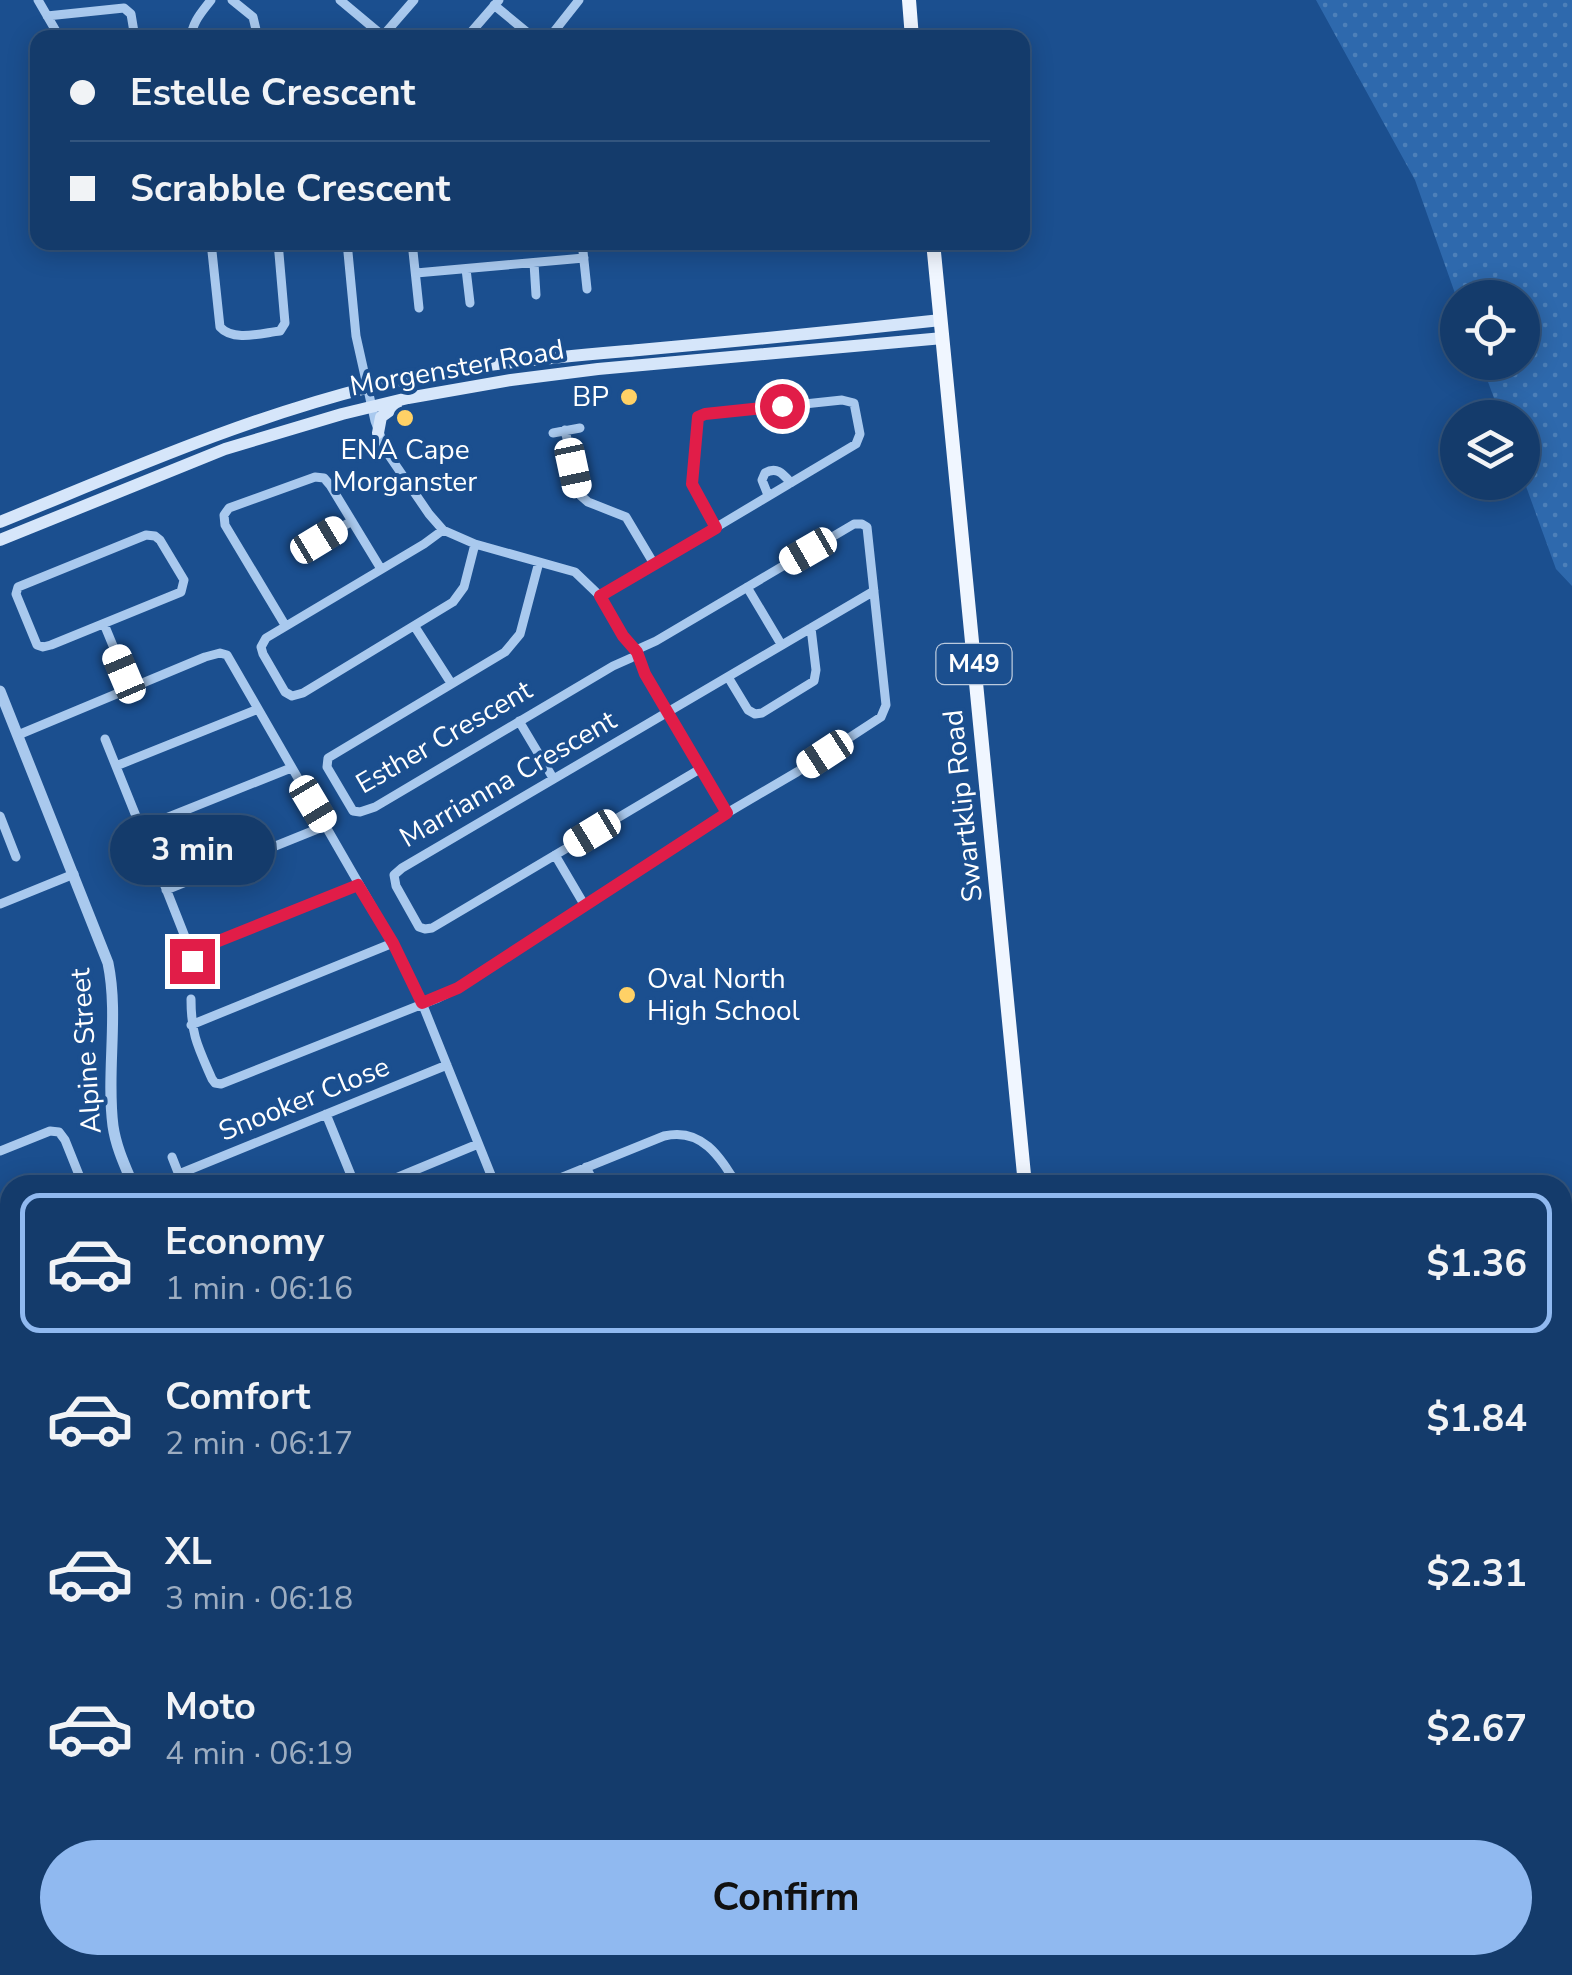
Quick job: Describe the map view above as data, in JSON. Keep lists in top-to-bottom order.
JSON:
{
  "streets": {
    "main road": ["Morgenster Road", "M49", "Swartklip Road"],
    "street": [
      "Esther Crescent",
      "Marrianna Crescent",
      "Alpine Street",
      "Snooker Close"
    ]
  },
  "crossings": [
    ["Morgenster Road", "Swartklip Road"],
    ["Esther Crescent", "Marrianna Crescent"]
  ],
  "places": ["BP", "ENA Cape Morganster", "Oval North High School"],
  "page": {
    "banner": ["Estelle Crescent", "Scrabble Crescent"],
    "bubble": "3 min",
    "list": [
      {
        "name": "Economy",
        "note": "1 min · 06:16",
        "value": "$1.36"
      },
      {
        "name": "Comfort",
        "note": "2 min · 06:17",
        "value": "$1.84"
      },
      {
        "name": "XL",
        "note": "3 min · 06:18",
        "value": "$2.31"
      },
      {
        "name": "Moto",
        "note": "4 min · 06:19",
        "value": "$2.67"
      }
    ],
    "buttons": "Confirm"
  }
}
